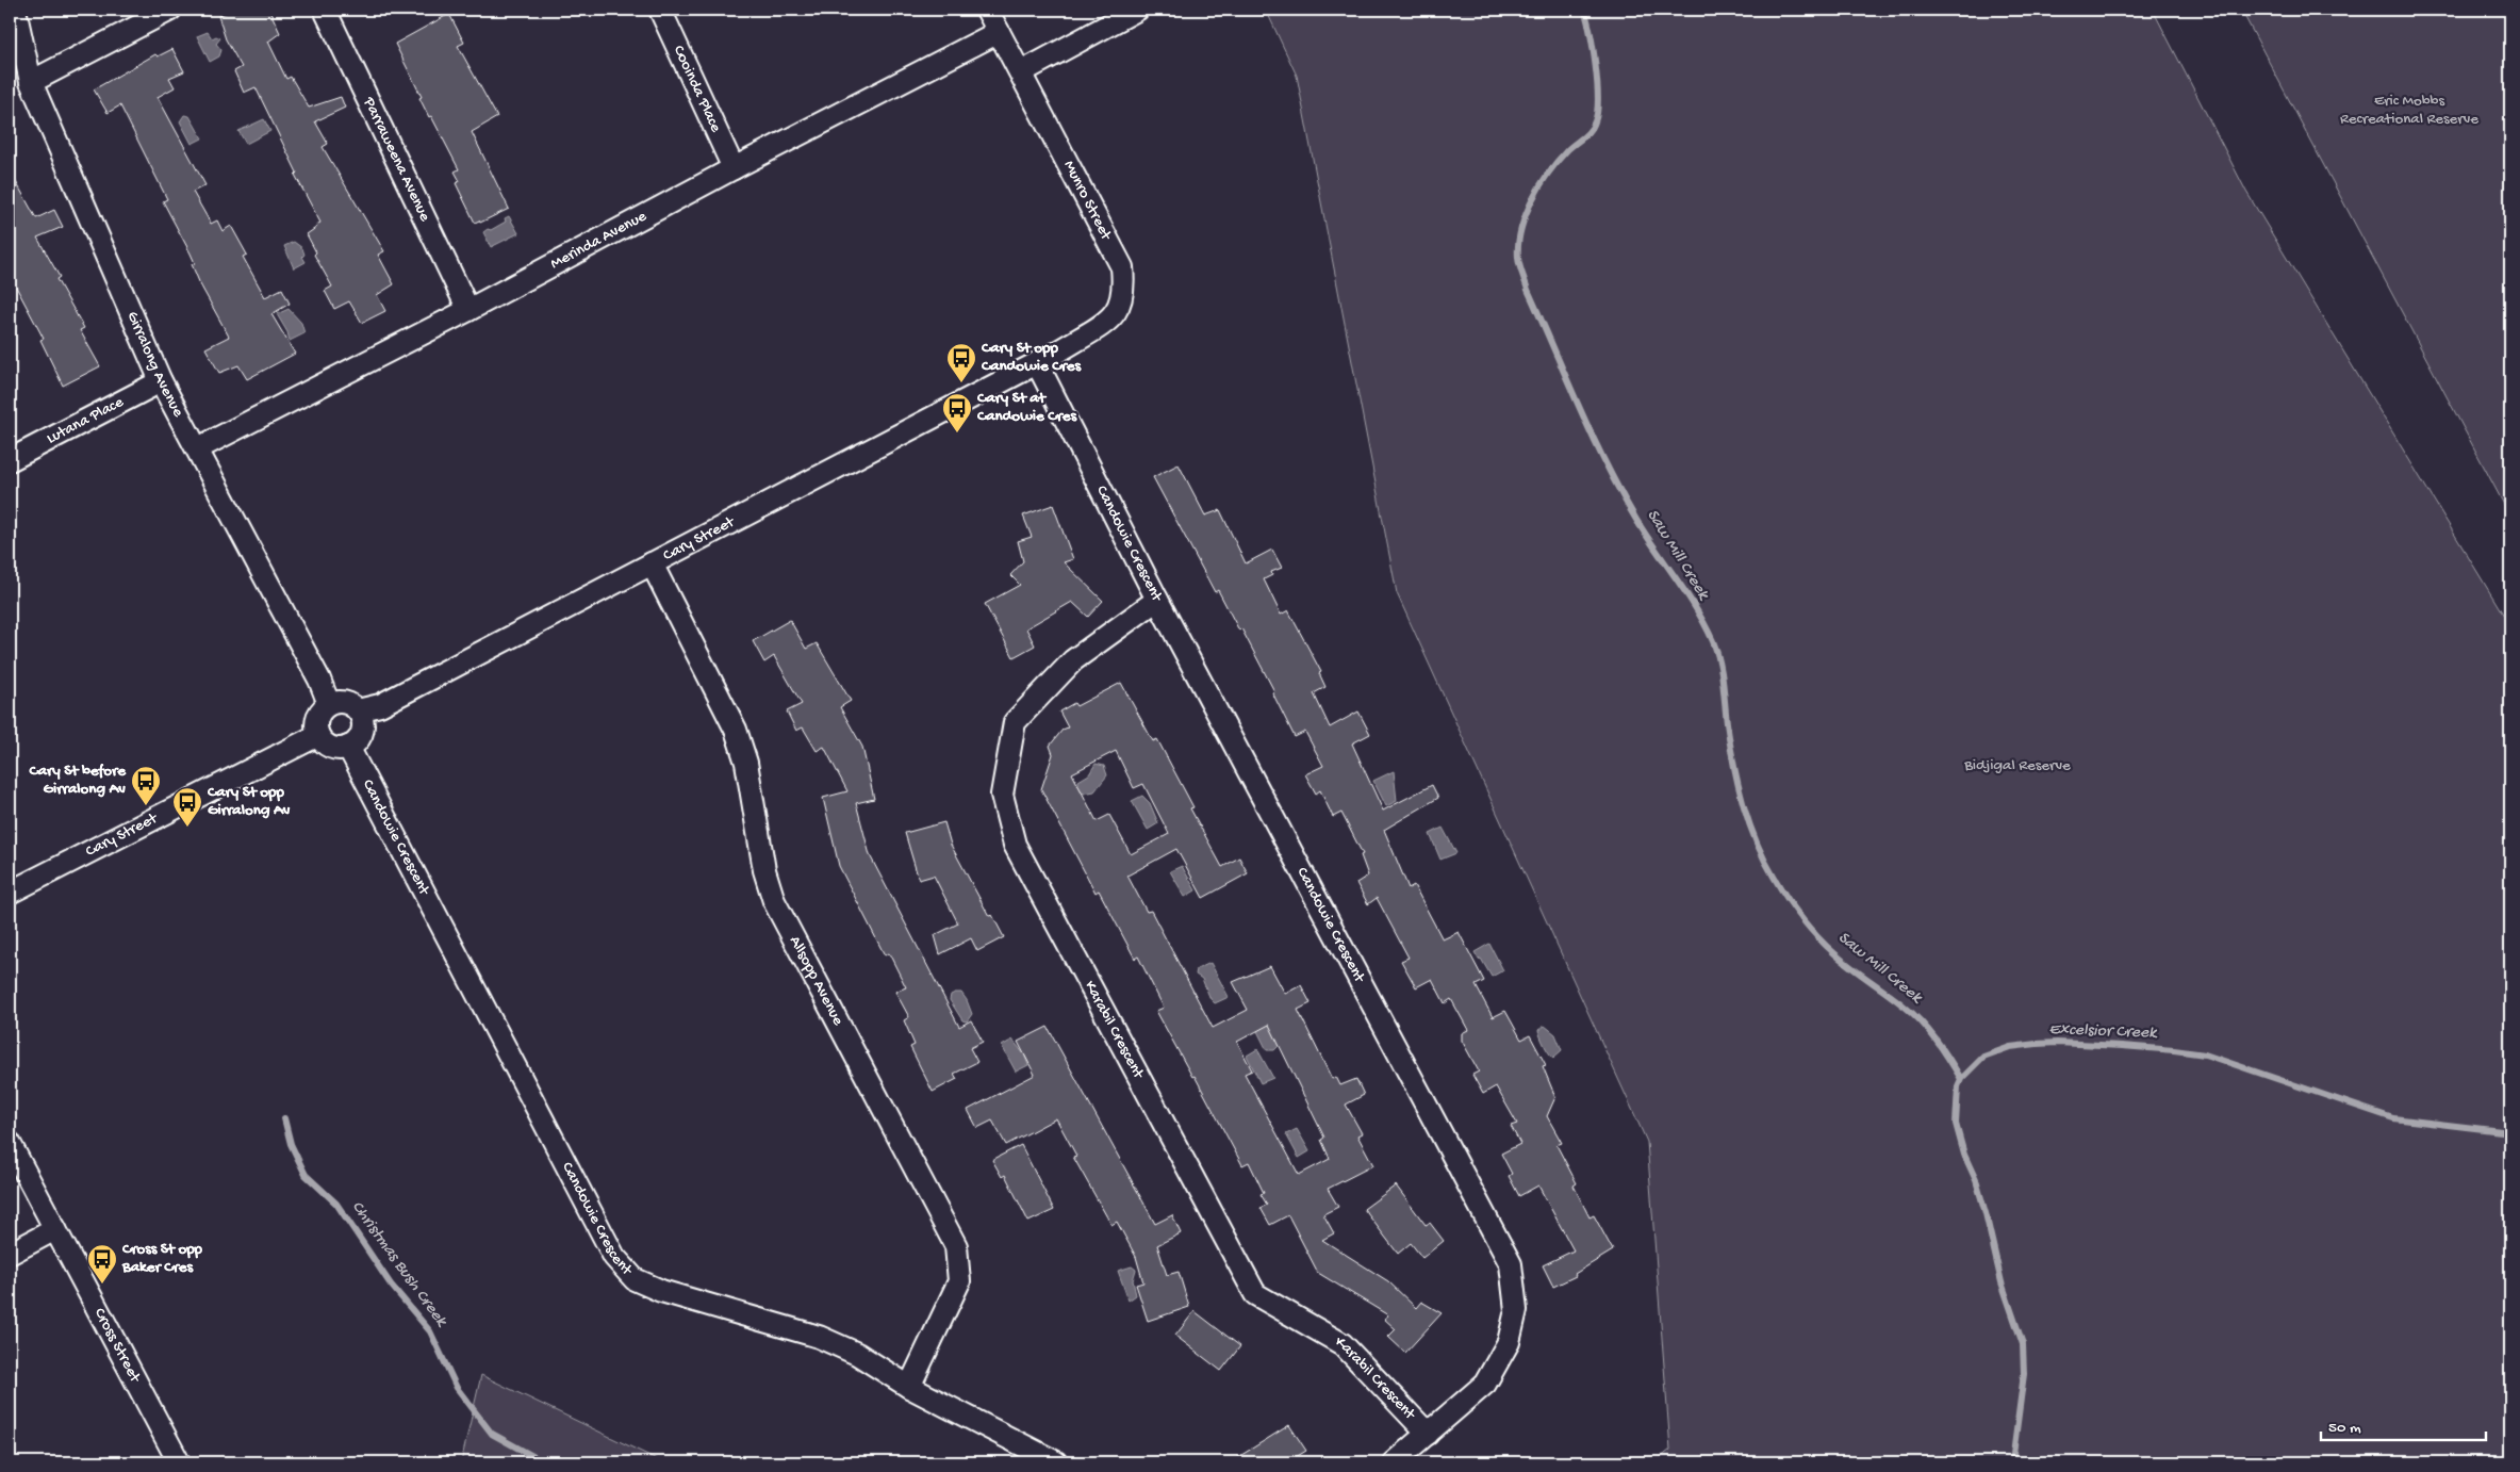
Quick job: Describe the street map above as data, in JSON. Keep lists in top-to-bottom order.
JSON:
{
  "streets": {
    "street": [
      "Cooinda Place",
      "Parraweena Avenue",
      "Munro Street",
      "Merinda Avenue",
      "Girralong Avenue",
      "Lutana Place",
      "Cary Street",
      "Candowie Crescent",
      "Allsopp Avenue",
      "Karabil Crescent",
      "Cross Street"
    ]
  },
  "crossings": [
    ["Cooinda Place", "Merinda Avenue"],
    ["Parraweena Avenue", "Merinda Avenue"],
    ["Munro Street", "Merinda Avenue"],
    ["Munro Street", "Cary Street"],
    ["Munro Street", "Candowie Crescent"],
    ["Merinda Avenue", "Girralong Avenue"],
    ["Girralong Avenue", "Lutana Place"],
    ["Girralong Avenue", "Cary Street"],
    ["Girralong Avenue", "Candowie Crescent"],
    ["Cary Street", "Candowie Crescent"],
    ["Cary Street", "Allsopp Avenue"],
    ["Candowie Crescent", "Allsopp Avenue"],
    ["Candowie Crescent", "Karabil Crescent"]
  ],
  "water": ["Saw Mill Creek", "Excelsior Creek", "Christmas Bush Creek"],
  "parks": ["Eric Mobbs Recreational Reserve", "Bidjigal Reserve"],
  "places": {
    "bus stop": [
      "Cary St opp Candowie Cres",
      "Cary St at Candowie Cres",
      "Cary St before Girralong Av",
      "Cary St opp Girralong Av",
      "Cross St opp Baker Cres"
    ]
  },
  "scale_bar": "50 m"
}
